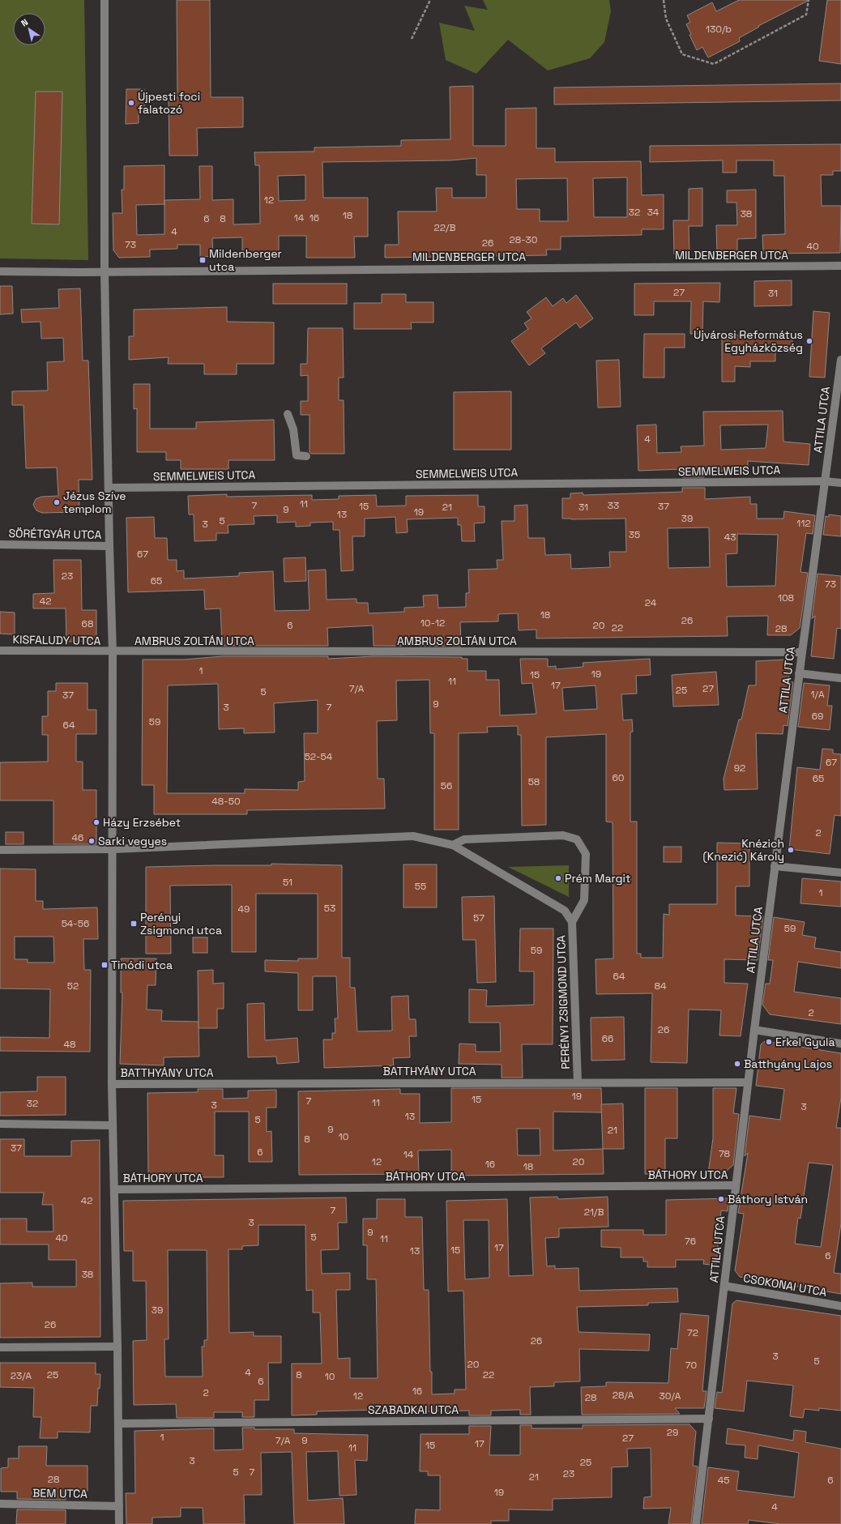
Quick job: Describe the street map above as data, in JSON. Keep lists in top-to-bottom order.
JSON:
{
  "streets": {
    "street": [
      "MILDENBERGER UTCA",
      "ATTILA UTCA",
      "SEMMELWEIS UTCA",
      "SÖRÉTGYÁR UTCA",
      "KISFALUDY UTCA",
      "AMBRUS ZOLTÁN UTCA",
      "PERÉNYI ZSIGMOND UTCA",
      "BATTHYÁNY UTCA",
      "BÁTHORY UTCA",
      "CSOKONAI UTCA",
      "SZABADKAI UTCA",
      "BEM UTCA"
    ]
  },
  "crossings": [
    ["ATTILA UTCA", "SEMMELWEIS UTCA"],
    ["ATTILA UTCA", "AMBRUS ZOLTÁN UTCA"],
    ["ATTILA UTCA", "BATTHYÁNY UTCA"],
    ["ATTILA UTCA", "BÁTHORY UTCA"],
    ["ATTILA UTCA", "CSOKONAI UTCA"],
    ["ATTILA UTCA", "SZABADKAI UTCA"],
    ["KISFALUDY UTCA", "AMBRUS ZOLTÁN UTCA"],
    ["PERÉNYI ZSIGMOND UTCA", "BATTHYÁNY UTCA"]
  ],
  "places": {
    "other": [
      "Újpesti foci falatozó",
      "Újvárosi Református Egyházközség",
      "Jézus Szíve templom",
      "Házy Erzsébet",
      "Sarki vegyes",
      "Knézich (Knezić) Károly",
      "Prém Margit",
      "Erkel Gyula",
      "Batthyány Lajos",
      "Báthory István"
    ],
    "transit": ["Mildenberger utca", "Perényi Zsigmond utca", "Tinódi utca"]
  },
  "house_numbers": [
    "130/b",
    "12",
    "32",
    "34",
    "38",
    "18",
    "14",
    "16",
    "6",
    "8",
    "22/B",
    "4",
    "28-30",
    "26",
    "73",
    "40",
    "27",
    "31",
    "4",
    "11",
    "7",
    "33",
    "15",
    "37",
    "21",
    "31",
    "9",
    "19",
    "13",
    "39",
    "5",
    "112",
    "3",
    "35",
    "43",
    "67",
    "23",
    "65",
    "73",
    "108",
    "42",
    "24",
    "18",
    "26",
    "10-12",
    "68",
    "6",
    "20",
    "22",
    "28",
    "1",
    "19",
    "15",
    "11",
    "17",
    "7/A",
    "27",
    "25",
    "5",
    "1/A",
    "37",
    "9",
    "3",
    "7",
    "69",
    "59",
    "64",
    "52-54",
    "67",
    "92",
    "60",
    "65",
    "58",
    "56",
    "48-50",
    "2",
    "46",
    "51",
    "55",
    "1",
    "53",
    "49",
    "57",
    "54-56",
    "59",
    "59",
    "64",
    "52",
    "84",
    "2",
    "26",
    "66",
    "48",
    "19",
    "15",
    "7",
    "11",
    "32",
    "3",
    "3",
    "13",
    "5",
    "9",
    "21",
    "10",
    "8",
    "37",
    "6",
    "78",
    "14",
    "12",
    "20",
    "16",
    "18",
    "42",
    "7",
    "21/B",
    "3",
    "9",
    "5",
    "40",
    "11",
    "76",
    "17",
    "15",
    "13",
    "6",
    "38",
    "39",
    "26",
    "72",
    "26",
    "3",
    "5",
    "20",
    "70",
    "4",
    "25",
    "8",
    "22",
    "23/A",
    "10",
    "6",
    "16",
    "2",
    "28/A",
    "12",
    "30/A",
    "28",
    "29",
    "1",
    "27",
    "7/A",
    "9",
    "17",
    "15",
    "11",
    "3",
    "25",
    "5",
    "7",
    "23",
    "21",
    "28",
    "45",
    "6",
    "19",
    "4"
  ],
  "north": "top left"
}
